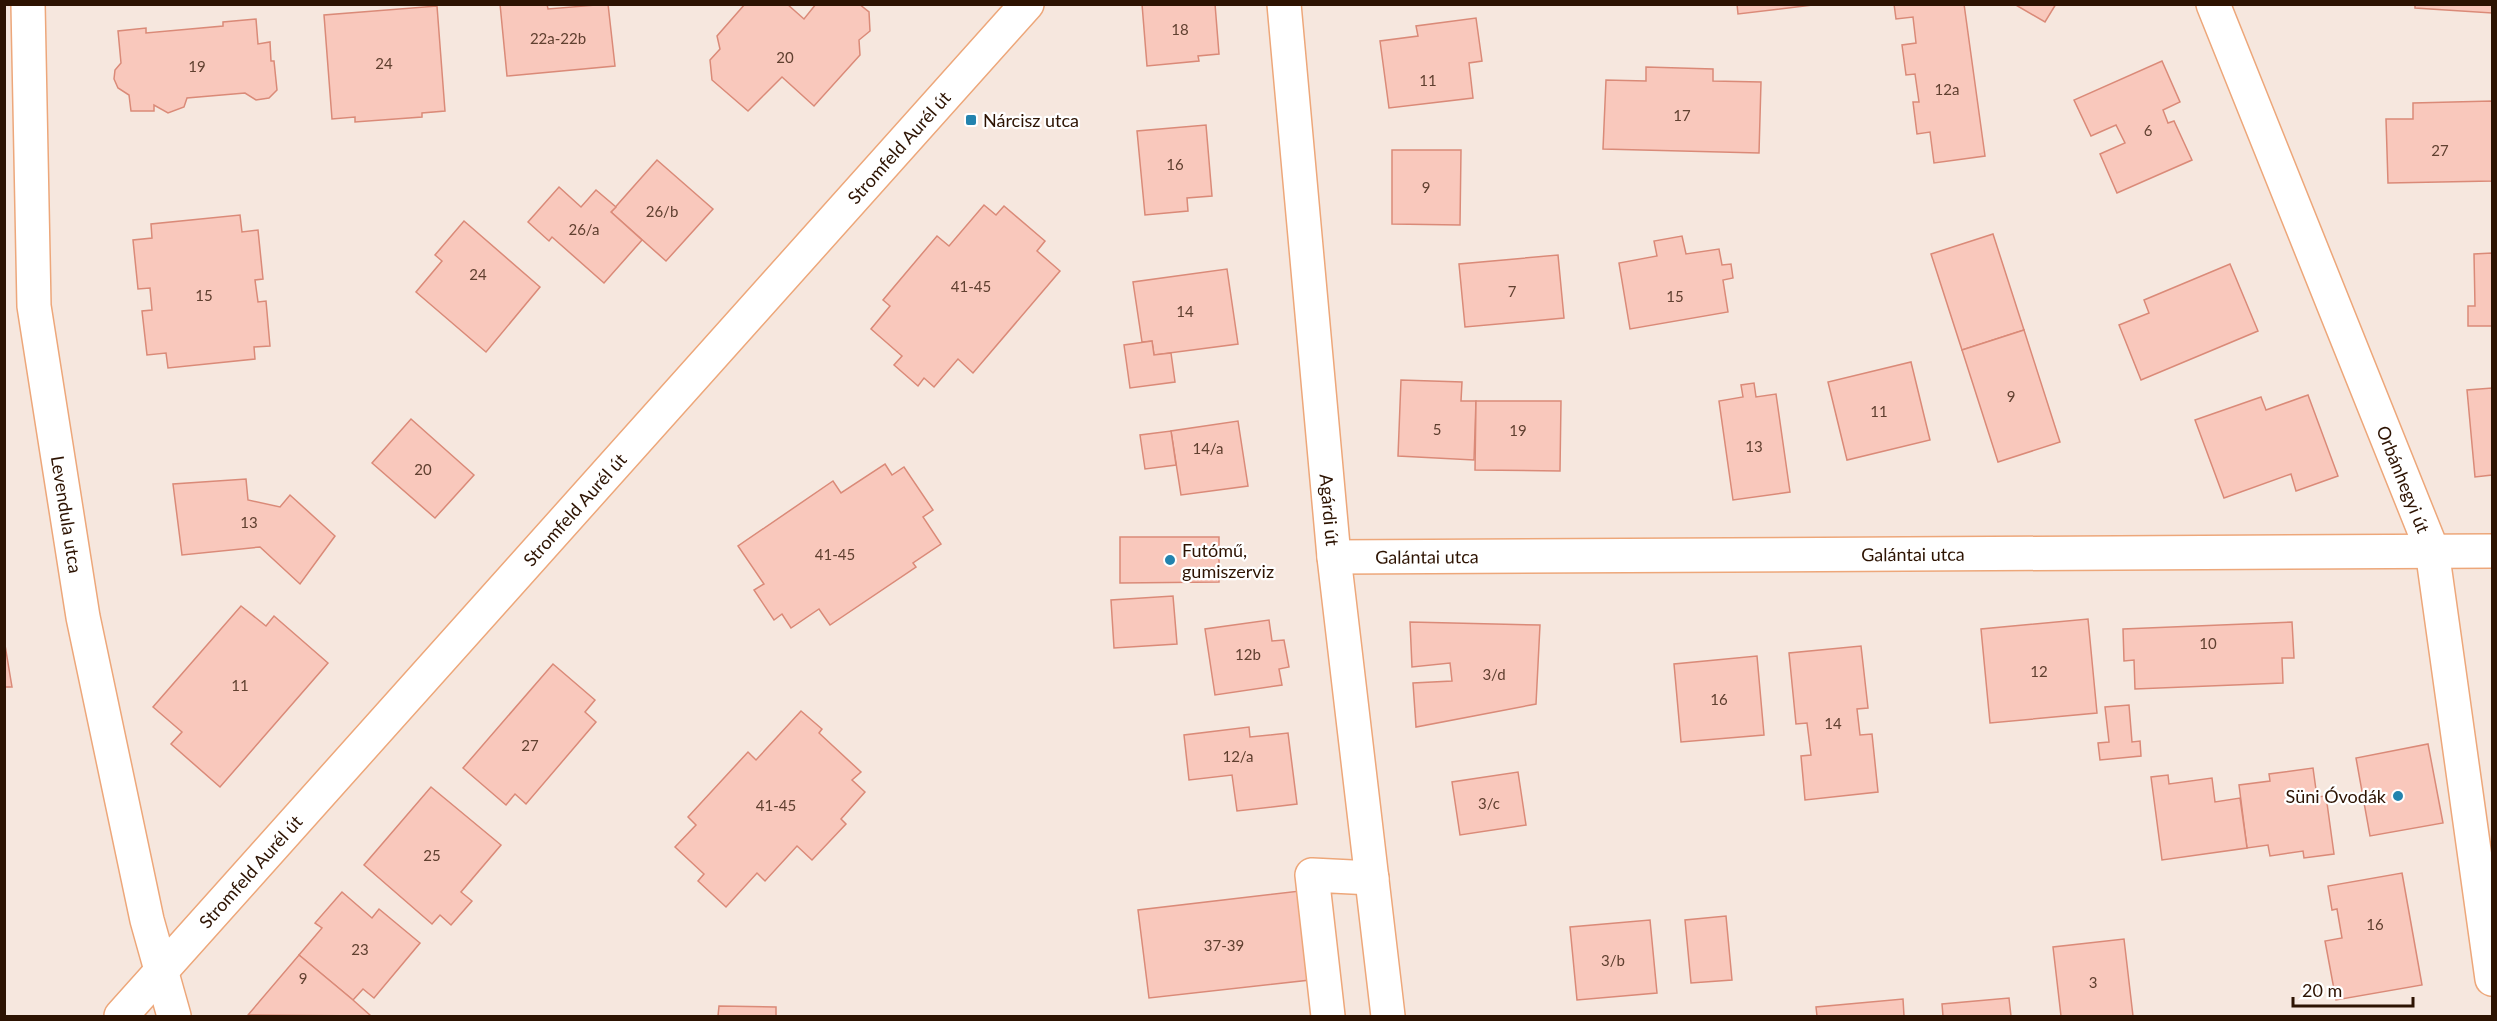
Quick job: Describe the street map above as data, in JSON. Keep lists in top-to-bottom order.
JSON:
{
  "streets": {
    "street": [
      "Stromfeld Aurél út",
      "Orbánhegyi út",
      "Agárdi út",
      "Levendula utca",
      "Galántai utca"
    ]
  },
  "crossings": [
    ["Stromfeld Aurél út", "Levendula utca"],
    ["Orbánhegyi út", "Galántai utca"],
    ["Agárdi út", "Galántai utca"]
  ],
  "places": {
    "transit": ["Nárcisz utca"],
    "other": ["Futómű, gumiszerviz", "Süni Óvodák"]
  },
  "house_numbers": [
    "18",
    "22a-22b",
    "20",
    "24",
    "19",
    "11",
    "12a",
    "17",
    "6",
    "27",
    "16",
    "9",
    "26/b",
    "26/a",
    "24",
    "41-45",
    "7",
    "15",
    "15",
    "14",
    "9",
    "11",
    "5",
    "19",
    "13",
    "14/a",
    "20",
    "13",
    "41-45",
    "10",
    "12b",
    "12",
    "3/d",
    "11",
    "16",
    "14",
    "27",
    "12/a",
    "3/c",
    "41-45",
    "25",
    "16",
    "37-39",
    "23",
    "3/b",
    "9",
    "3"
  ],
  "scale_bar": "20 m"
}
